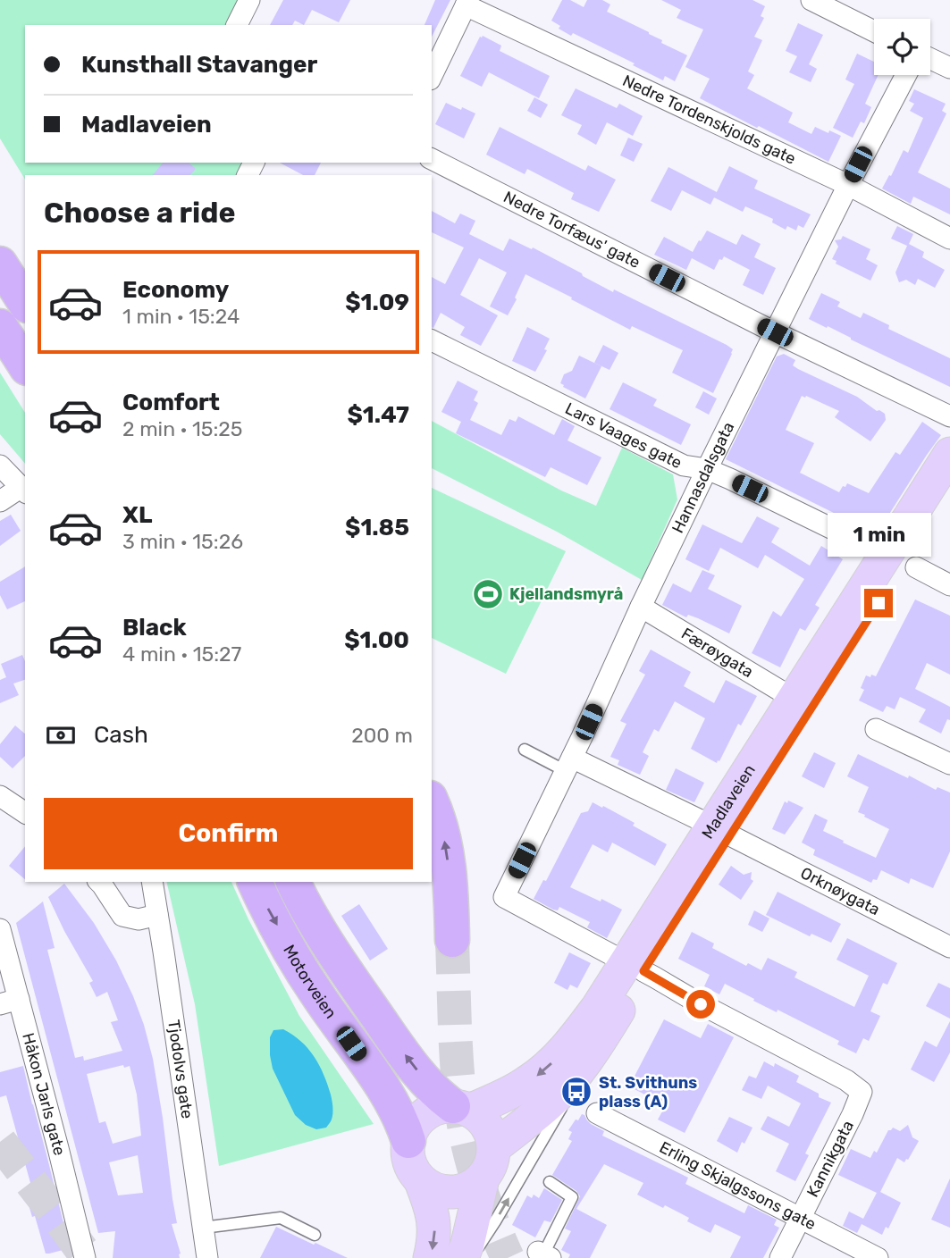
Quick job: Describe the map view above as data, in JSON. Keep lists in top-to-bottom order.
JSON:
{
  "streets": {
    "highway": ["Motorveien"],
    "main road": ["Madlaveien"],
    "street": [
      "Nedre Tordenskjolds gate",
      "Nedre Torfæus' gate",
      "Lars Vaages gate",
      "Hannasdalsgata",
      "Færøygata",
      "Orknøygata",
      "Tjodolvs gate",
      "Håkon Jarls gate",
      "Kannikgata",
      "Erling Skjalgssons gate"
    ]
  },
  "crossings": [
    ["Nedre Tordenskjolds gate", "Hannasdalsgata"],
    ["Nedre Torfæus' gate", "Hannasdalsgata"],
    ["Lars Vaages gate", "Hannasdalsgata"],
    ["Lars Vaages gate", "Madlaveien"],
    ["Hannasdalsgata", "Færøygata"],
    ["Hannasdalsgata", "Madlaveien"],
    ["Hannasdalsgata", "Orknøygata"],
    ["Hannasdalsgata", "Kannikgata"],
    ["Færøygata", "Madlaveien"],
    ["Madlaveien", "Orknøygata"],
    ["Madlaveien", "Motorveien"],
    ["Madlaveien", "Kannikgata"],
    ["Kannikgata", "Erling Skjalgssons gate"]
  ],
  "places": {
    "sports": ["Kjellandsmyrå"],
    "bus stop": ["St. Svithuns plass (A)"]
  },
  "page": {
    "banner": ["Kunsthall Stavanger", "Madlaveien"],
    "heading": "Choose a ride",
    "list": [
      {
        "name": "Economy",
        "note": "1 min · 15:24",
        "value": "$1.09"
      },
      {
        "name": "Comfort",
        "note": "2 min · 15:25",
        "value": "$1.47"
      },
      {
        "name": "XL",
        "note": "3 min · 15:26",
        "value": "$1.85"
      },
      {
        "name": "Black",
        "note": "4 min · 15:27",
        "value": "$1.00"
      }
    ],
    "bubble": "1 min",
    "pay": ["Cash", "200 m"],
    "buttons": "Confirm"
  }
}
